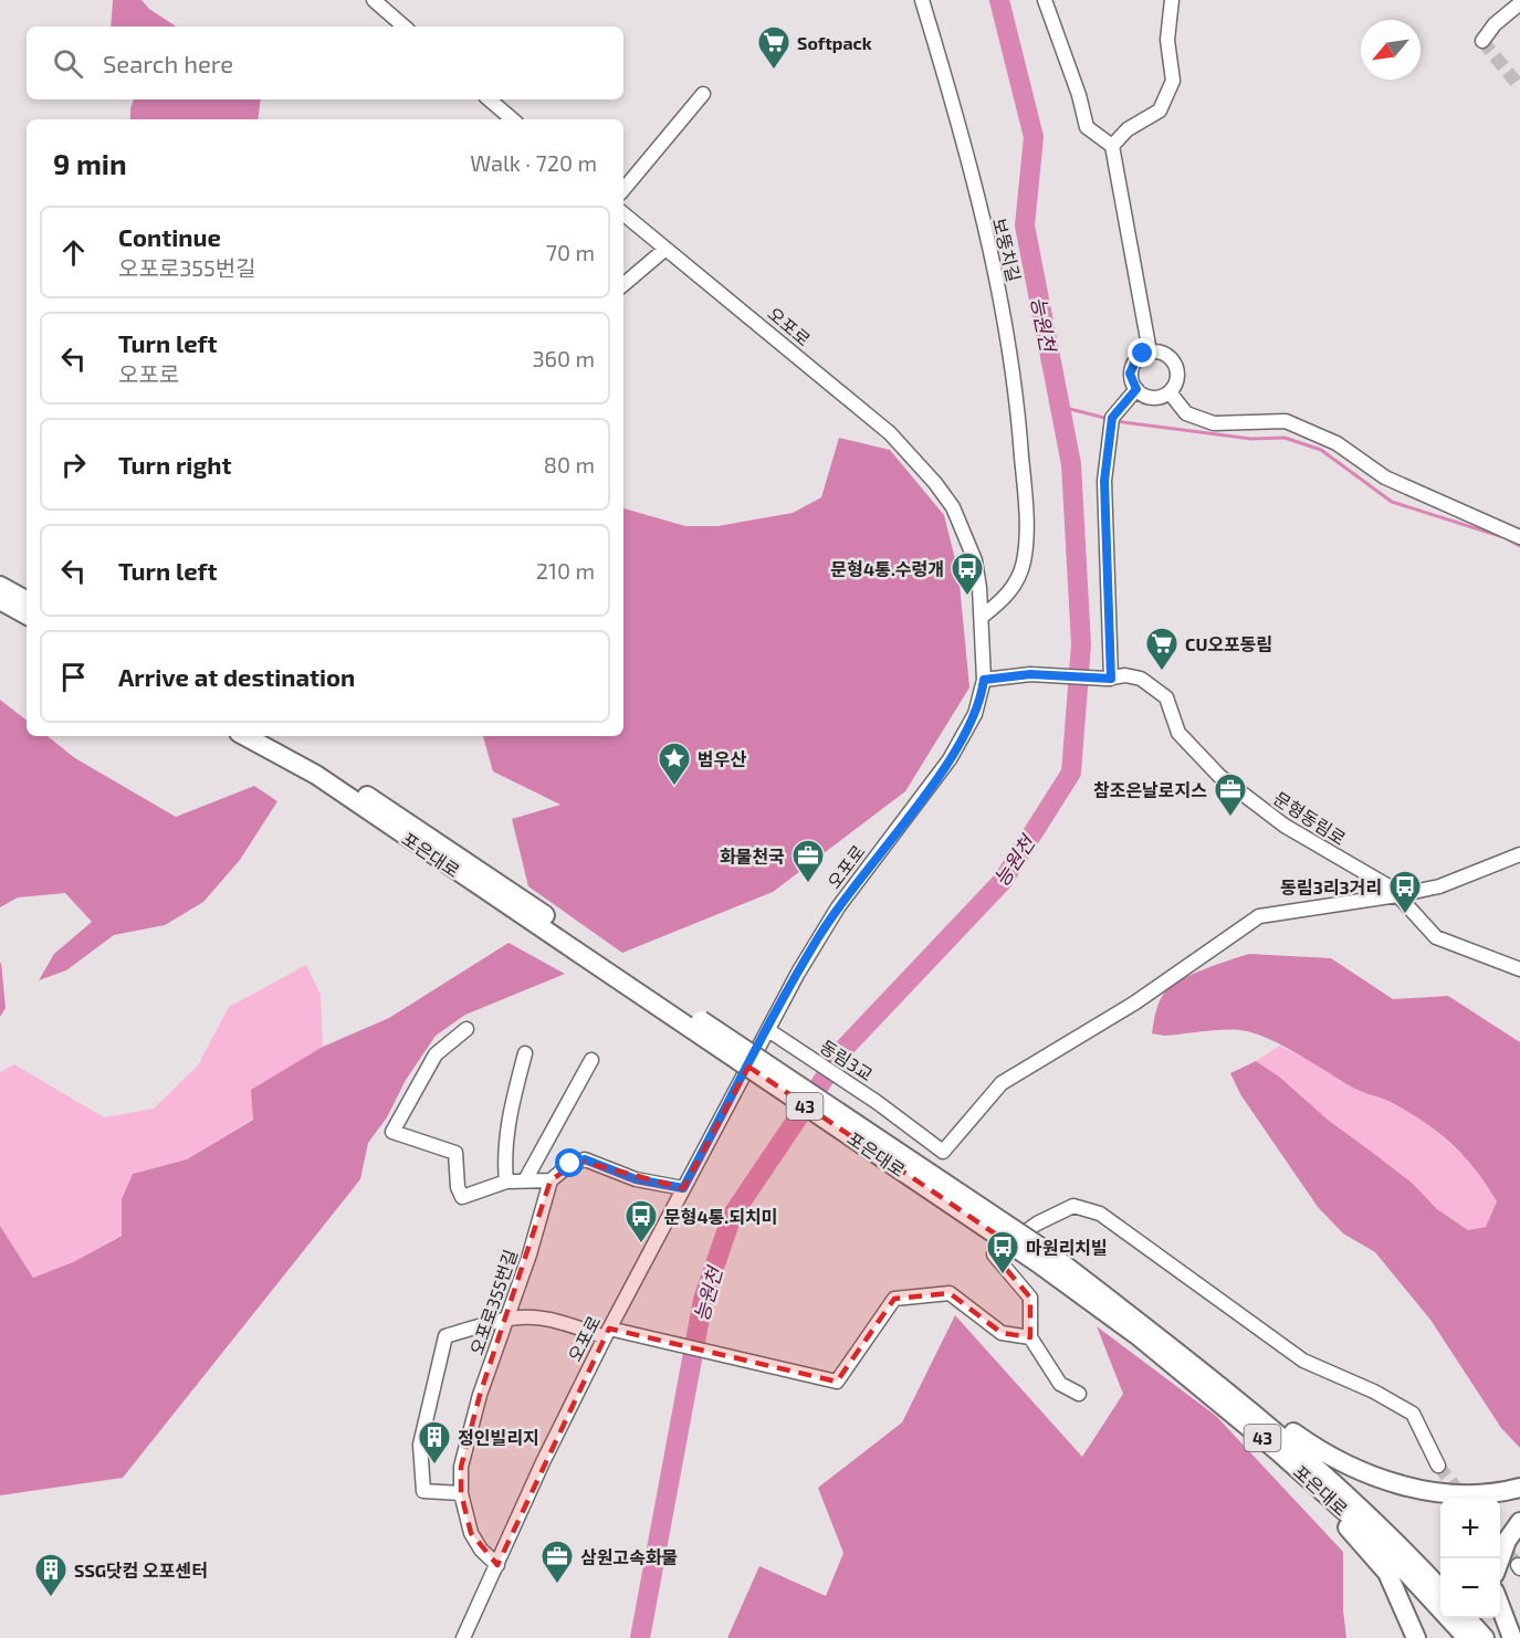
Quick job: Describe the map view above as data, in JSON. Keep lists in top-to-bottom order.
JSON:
{
  "streets": {
    "highway": ["포은대로", "43"],
    "street": [
      "보뚱치길",
      "오포로",
      "문형동림로",
      "동림3교",
      "오포로355번길"
    ]
  },
  "crossings": [
    ["보뚱치길", "오포로"],
    ["오포로", "문형동림로"],
    ["오포로", "동림3교"],
    ["오포로", "오포로355번길"],
    ["문형동림로", "동림3교"],
    ["포은대로", "43"]
  ],
  "water": ["능원천"],
  "places": {
    "supermarket": ["Softpack", "CU오포동림"],
    "bus stop": [
      "문형4통.수렁개",
      "동림3리3거리",
      "문형4통.되치미",
      "마원리치빌"
    ],
    "place": ["범우산"],
    "office": ["참조은날로지스", "화물천국", "삼원고속화물"],
    "building": ["정인빌리지", "SSG닷컴 오포센터"]
  },
  "north": "bottom left",
  "page": {
    "search": "Search here",
    "heading": ["9 min", "Walk · 720 m"],
    "list": [
      ["Continue", "오포로355번길", "70 m"],
      ["Turn left", "오포로", "360 m"],
      ["Turn right", "80 m"],
      ["Turn left", "210 m"],
      "Arrive at destination"
    ],
    "map_buttons": ["+", "−"]
  }
}
